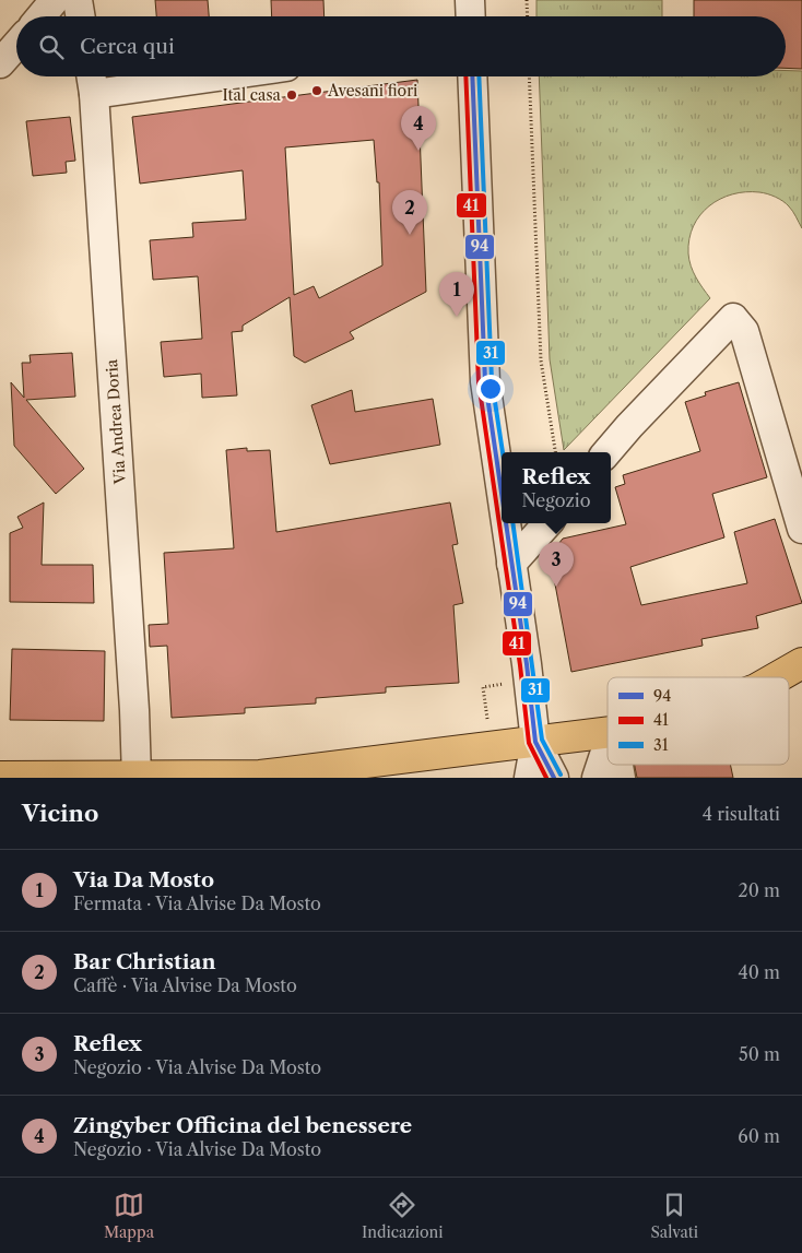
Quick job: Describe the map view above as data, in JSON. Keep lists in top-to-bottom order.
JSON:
{
  "streets": {
    "street": ["Via Andrea Doria"]
  },
  "places": ["Avesani fiori", "Ital casa"],
  "lines": ["transit line 94", "transit line 41", "transit line 31"],
  "legend": ["94", "41", "31"],
  "page": {
    "search": "Cerca qui",
    "pins": [
      "4",
      "2",
      "1",
      "3"
    ],
    "popup": ["Reflex", "Negozio"],
    "heading": ["Vicino", "4 risultati"],
    "list": [
      {
        "mark": "1",
        "name": "Via Da Mosto",
        "note": "Fermata · Via Alvise Da Mosto",
        "value": "20 m"
      },
      {
        "mark": "2",
        "name": "Bar Christian",
        "note": "Caffè · Via Alvise Da Mosto",
        "value": "40 m"
      },
      {
        "mark": "3",
        "name": "Reflex",
        "note": "Negozio · Via Alvise Da Mosto",
        "value": "50 m"
      },
      {
        "mark": "4",
        "name": "Zingyber Officina del benessere",
        "note": "Negozio · Via Alvise Da Mosto",
        "value": "60 m"
      }
    ],
    "nav": ["Mappa", "Indicazioni", "Salvati"]
  }
}
